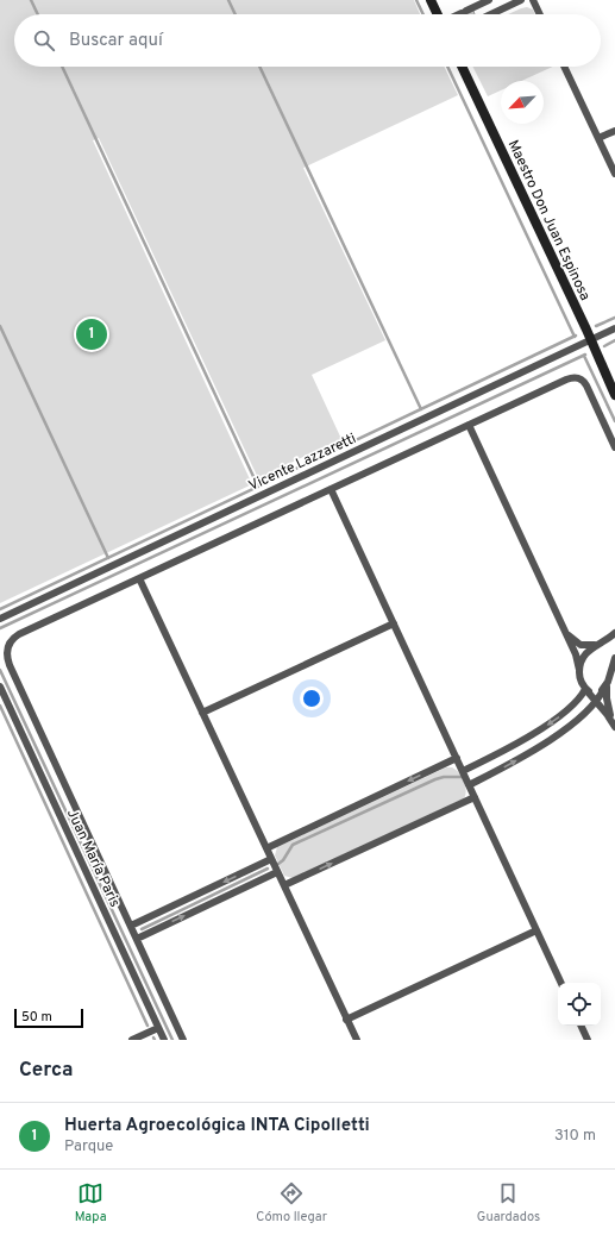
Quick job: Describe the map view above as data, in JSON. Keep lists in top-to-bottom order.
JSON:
{
  "streets": {
    "main road": ["Maestro Don Juan Espinosa"],
    "street": ["Vicente Lazzaretti", "Juan María Paris"]
  },
  "crossings": [
    ["Maestro Don Juan Espinosa", "Vicente Lazzaretti"]
  ],
  "scale_bar": "50 m",
  "north": "bottom left",
  "page": {
    "search": "Buscar aquí",
    "pins": "1",
    "scale": "50 m",
    "heading": "Cerca",
    "list": [
      {
        "mark": "1",
        "name": "Huerta Agroecológica INTA Cipolletti",
        "note": "Parque",
        "value": "310 m"
      }
    ],
    "nav": ["Mapa", "Cómo llegar", "Guardados"]
  }
}
